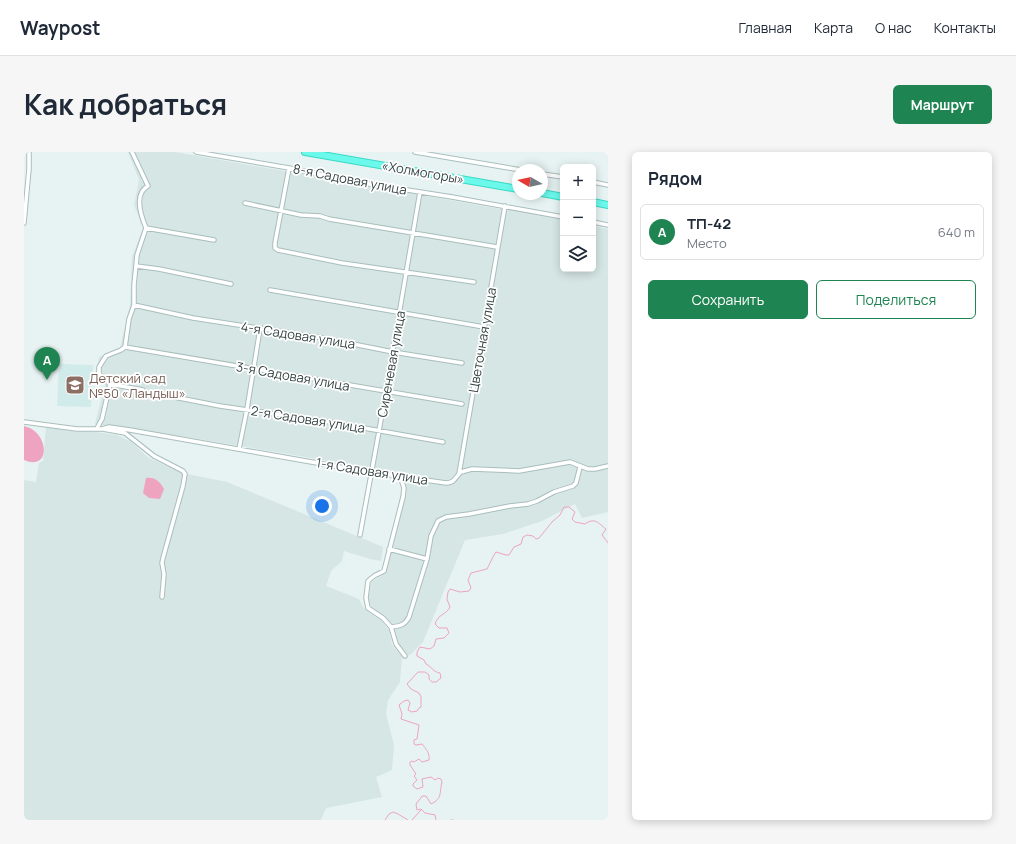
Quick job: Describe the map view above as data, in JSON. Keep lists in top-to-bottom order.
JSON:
{
  "streets": {
    "highway": ["«Холмогоры»"],
    "street": [
      "8-я Садовая улица",
      "4-я Садовая улица",
      "Цветочная улица",
      "Сиреневая улица",
      "3-я Садовая улица",
      "2-я Садовая улица",
      "1-я Садовая улица"
    ]
  },
  "crossings": [
    ["8-я Садовая улица", "Цветочная улица"],
    ["8-я Садовая улица", "Сиреневая улица"],
    ["4-я Садовая улица", "Сиреневая улица"],
    ["Цветочная улица", "1-я Садовая улица"],
    ["Сиреневая улица", "3-я Садовая улица"],
    ["Сиреневая улица", "2-я Садовая улица"],
    ["Сиреневая улица", "1-я Садовая улица"]
  ],
  "places": {
    "school or university": ["Детский сад №50 «Ландыш»"]
  },
  "north": "left",
  "page": {
    "header": "Waypost",
    "nav": [
      "Главная",
      "Карта",
      "О нас",
      "Контакты"
    ],
    "title": "Как добраться",
    "buttons": [
      "Маршрут",
      ["Сохранить", "Поделиться"]
    ],
    "heading": "Рядом",
    "map_buttons": ["+", "−"],
    "list": [
      {
        "mark": "A",
        "name": "ТП-42",
        "note": "Место",
        "value": "640 m"
      }
    ],
    "pins": "A"
  }
}
